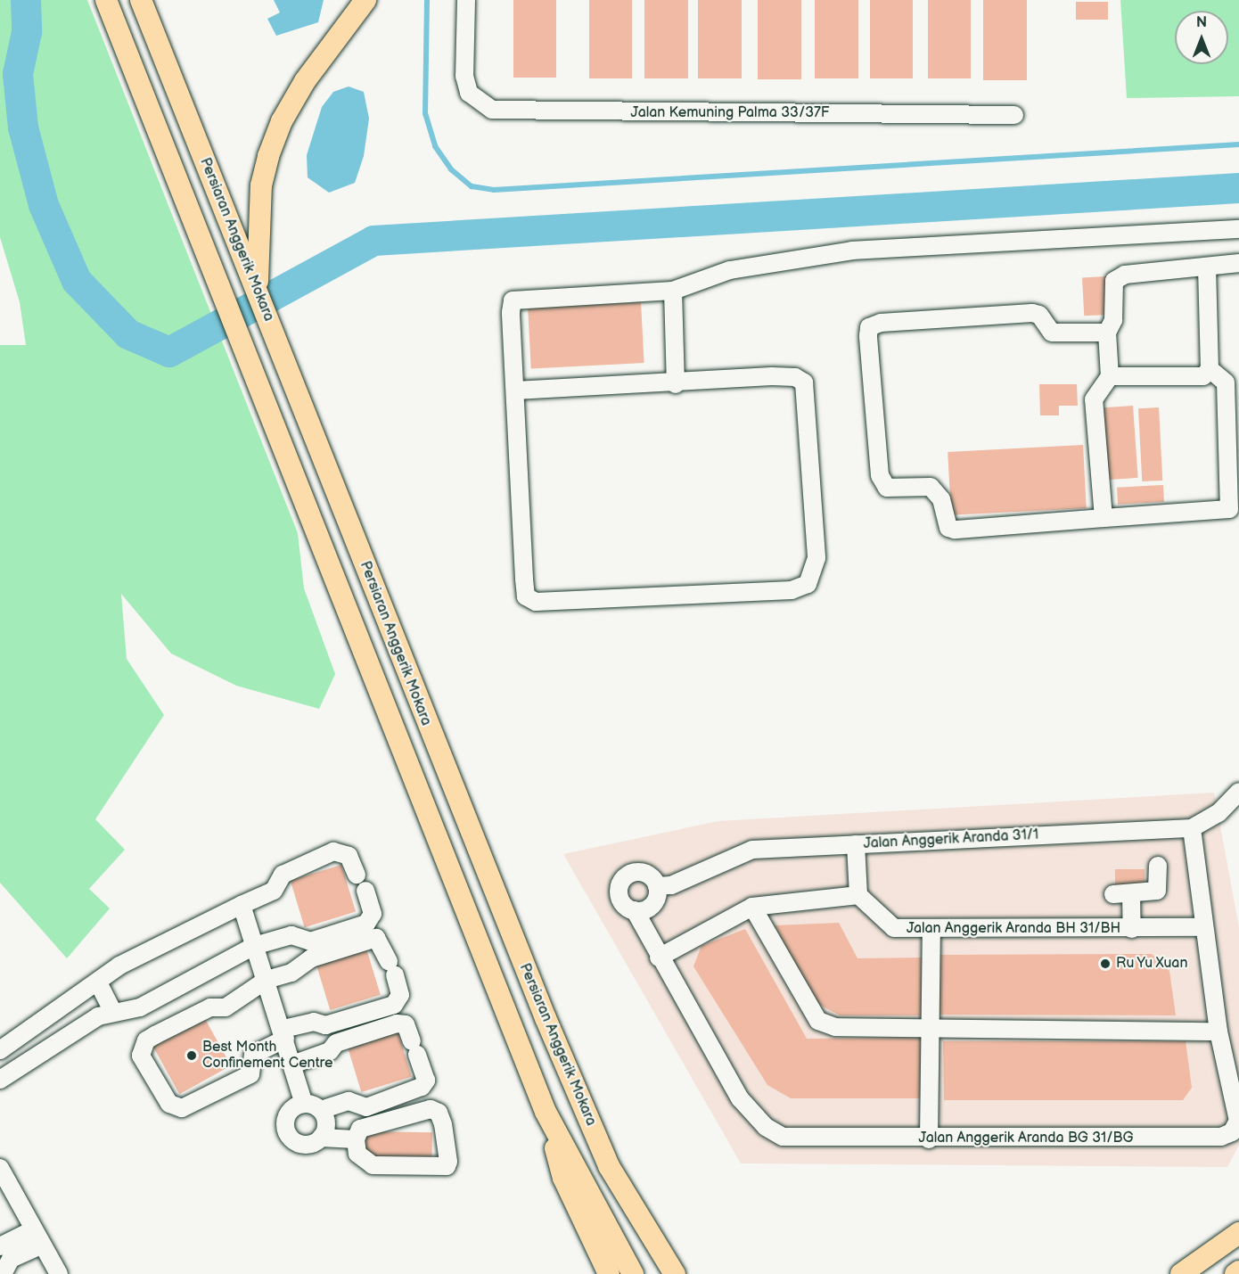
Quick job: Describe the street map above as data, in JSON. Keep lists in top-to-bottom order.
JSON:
{
  "streets": {
    "main road": ["Persiaran Anggerik Mokara"],
    "street": [
      "Jalan Kemuning Palma 33/37F",
      "Jalan Anggerik Aranda 31/1",
      "Jalan Anggerik Aranda BH 31/BH",
      "Jalan Anggerik Aranda BG 31/BG"
    ]
  },
  "crossings": [
    ["Jalan Anggerik Aranda 31/1", "Jalan Anggerik Aranda BG 31/BG"],
    ["Jalan Anggerik Aranda BH 31/BH", "Jalan Anggerik Aranda BG 31/BG"]
  ],
  "places": ["Ru Yu Xuan", "Best Month Confinement Centre"],
  "north": "top"
}
